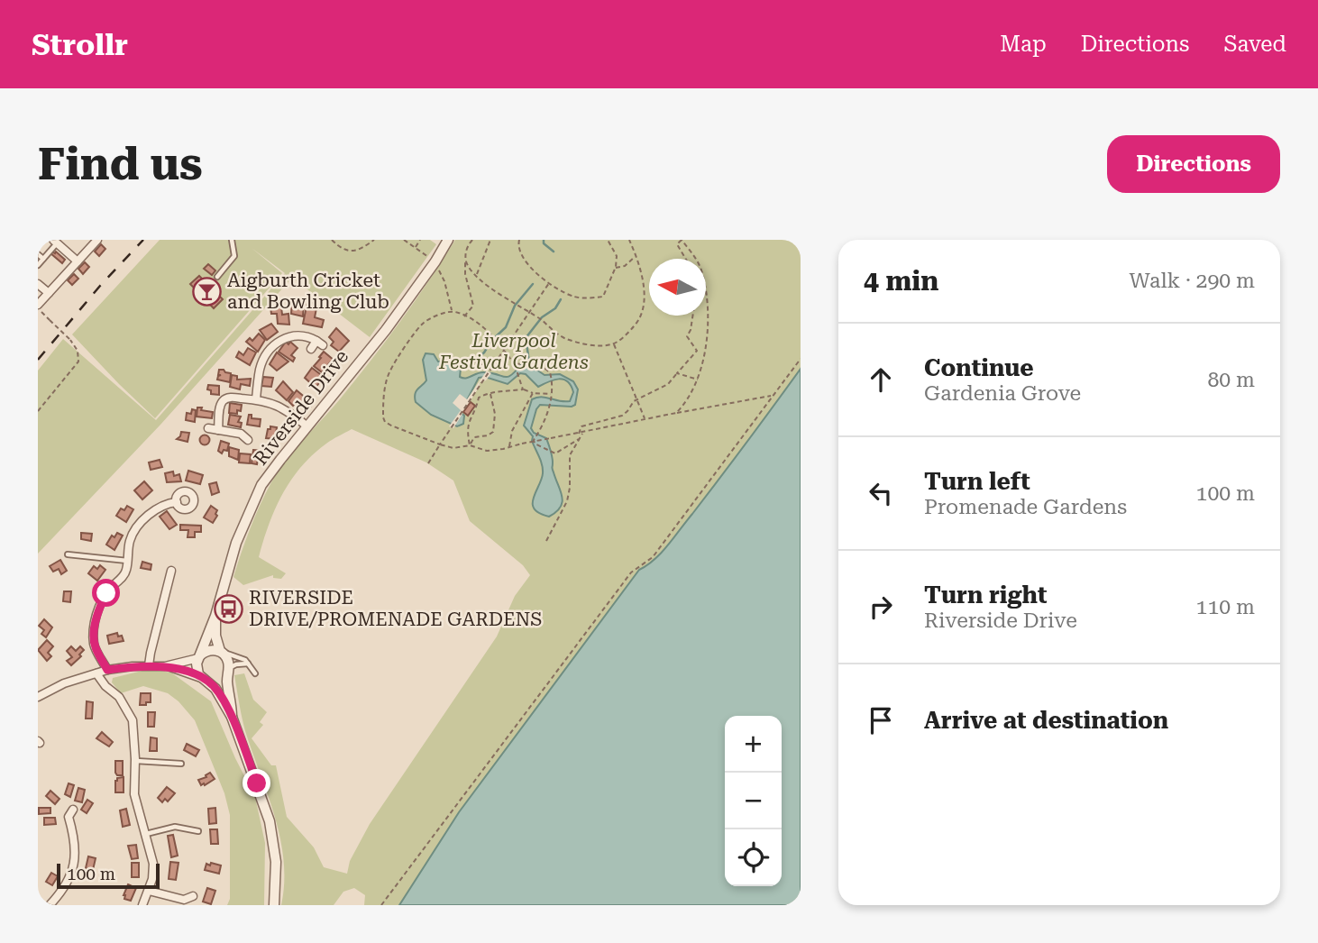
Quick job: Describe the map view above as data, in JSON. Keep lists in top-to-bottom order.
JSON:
{
  "streets": {
    "street": ["Riverside Drive"]
  },
  "parks": ["Liverpool Festival Gardens"],
  "places": {
    "bar": ["Aigburth Cricket and Bowling Club"],
    "bus stop": ["RIVERSIDE DRIVE/PROMENADE GARDENS"]
  },
  "scale_bar": "100 m",
  "north": "left",
  "page": {
    "header": "Strollr",
    "nav": ["Map", "Directions", "Saved"],
    "buttons": "Directions",
    "title": "Find us",
    "heading": ["4 min", "Walk · 290 m"],
    "list": [
      ["Continue", "Gardenia Grove", "80 m"],
      ["Turn left", "Promenade Gardens", "100 m"],
      ["Turn right", "Riverside Drive", "110 m"],
      "Arrive at destination"
    ],
    "map_buttons": ["+", "−"],
    "scale": "100 m"
  }
}
